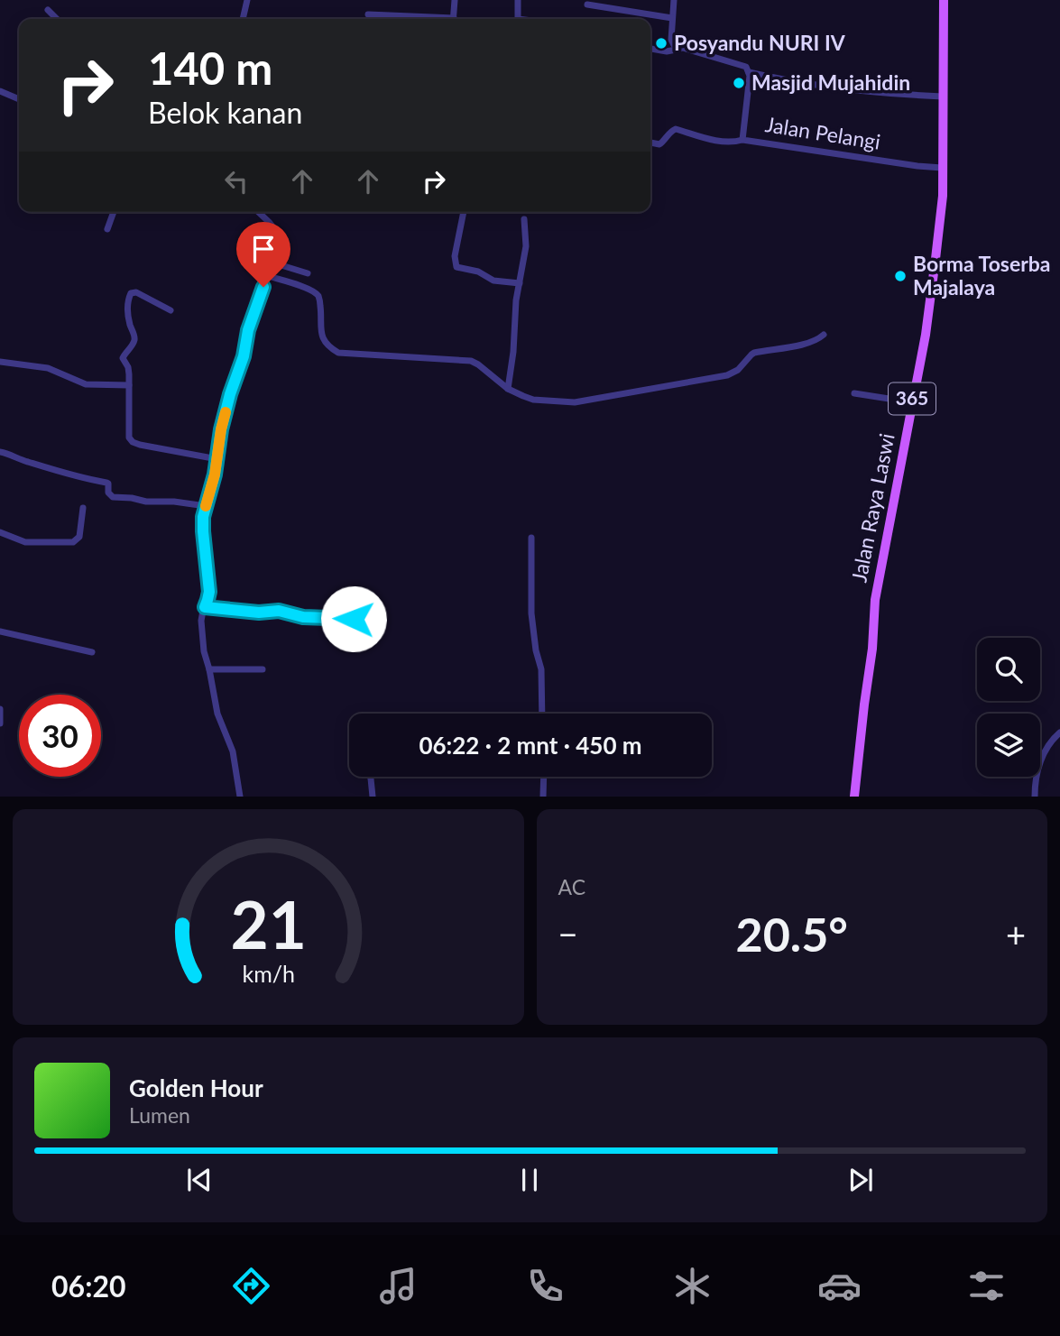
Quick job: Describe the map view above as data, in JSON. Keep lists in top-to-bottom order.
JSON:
{
  "streets": {
    "main road": ["365", "Jalan Raya Laswi"],
    "street": ["Jalan Pelangi"]
  },
  "crossings": [
    ["Jalan Pelangi", "Jalan Raya Laswi"]
  ],
  "places": ["Posyandu NURI IV", "Masjid Mujahidin", "Borma Toserba Majalaya"],
  "page": {
    "turn": ["140 m", "Belok kanan"],
    "limit": "30",
    "trip": "06:22 · 2 mnt · 450 m",
    "tile": "AC",
    "heat": ["−", "20.5°", "+"],
    "song": ["Golden Hour", "Lumen"],
    "tabs": "06:20",
    "gauge": ["21", "km/h"]
  }
}
